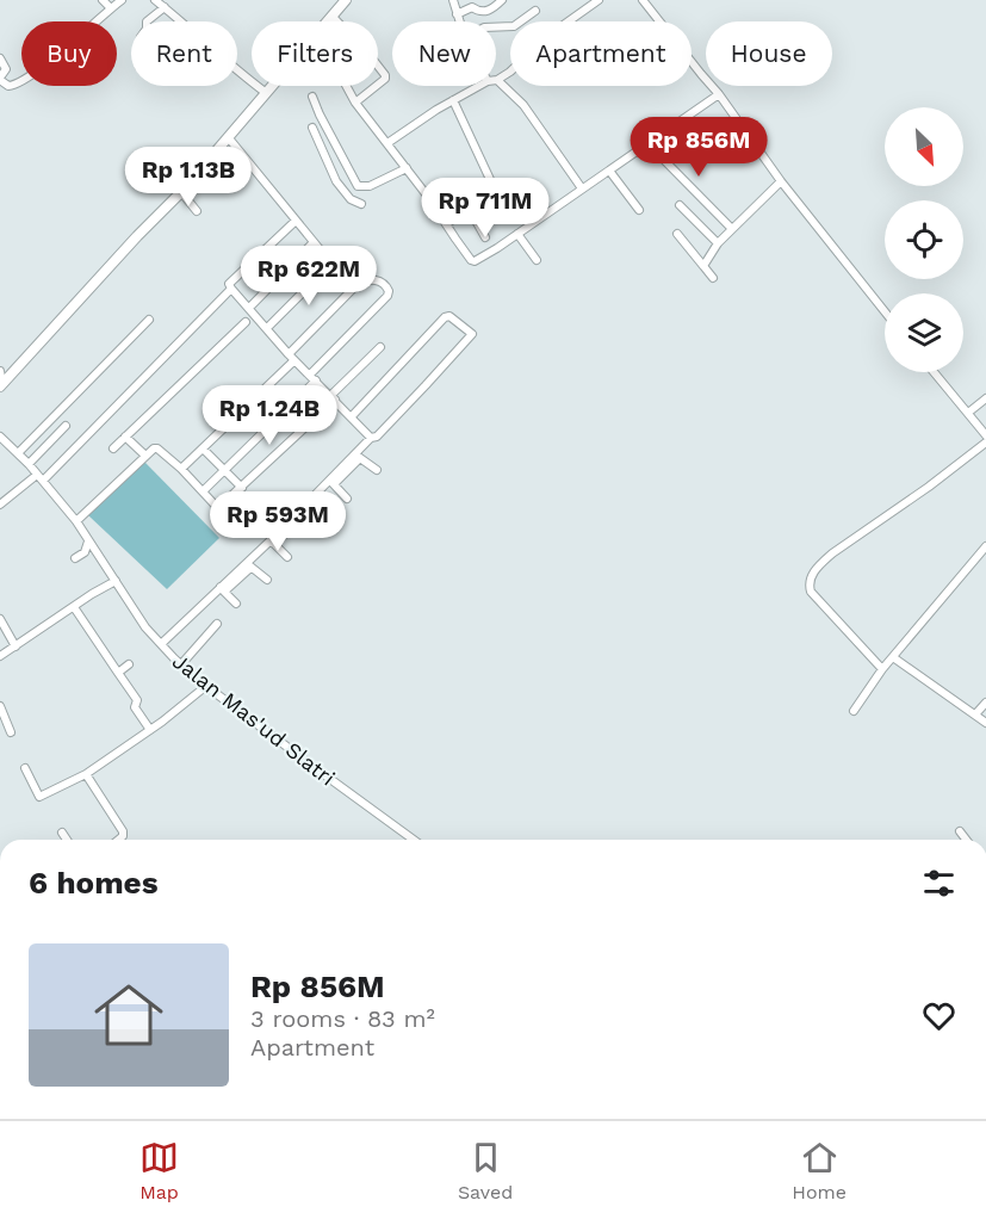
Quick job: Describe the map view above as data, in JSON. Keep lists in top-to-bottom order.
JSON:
{
  "streets": {
    "street": ["Jalan Mas'ud Slatri"]
  },
  "north": "bottom right",
  "page": {
    "chip": [
      "Buy",
      "Rent",
      "Filters",
      "New",
      "Apartment",
      "House"
    ],
    "price": [
      "Rp 856M",
      "Rp 1.13B",
      "Rp 711M",
      "Rp 622M",
      "Rp 1.24B",
      "Rp 593M"
    ],
    "heading": "6 homes",
    "list": [
      {
        "name": "Rp 856M",
        "note": "3 rooms · 83 m² · Apartment"
      }
    ],
    "tabs": ["Map", "Saved", "Home"]
  }
}
